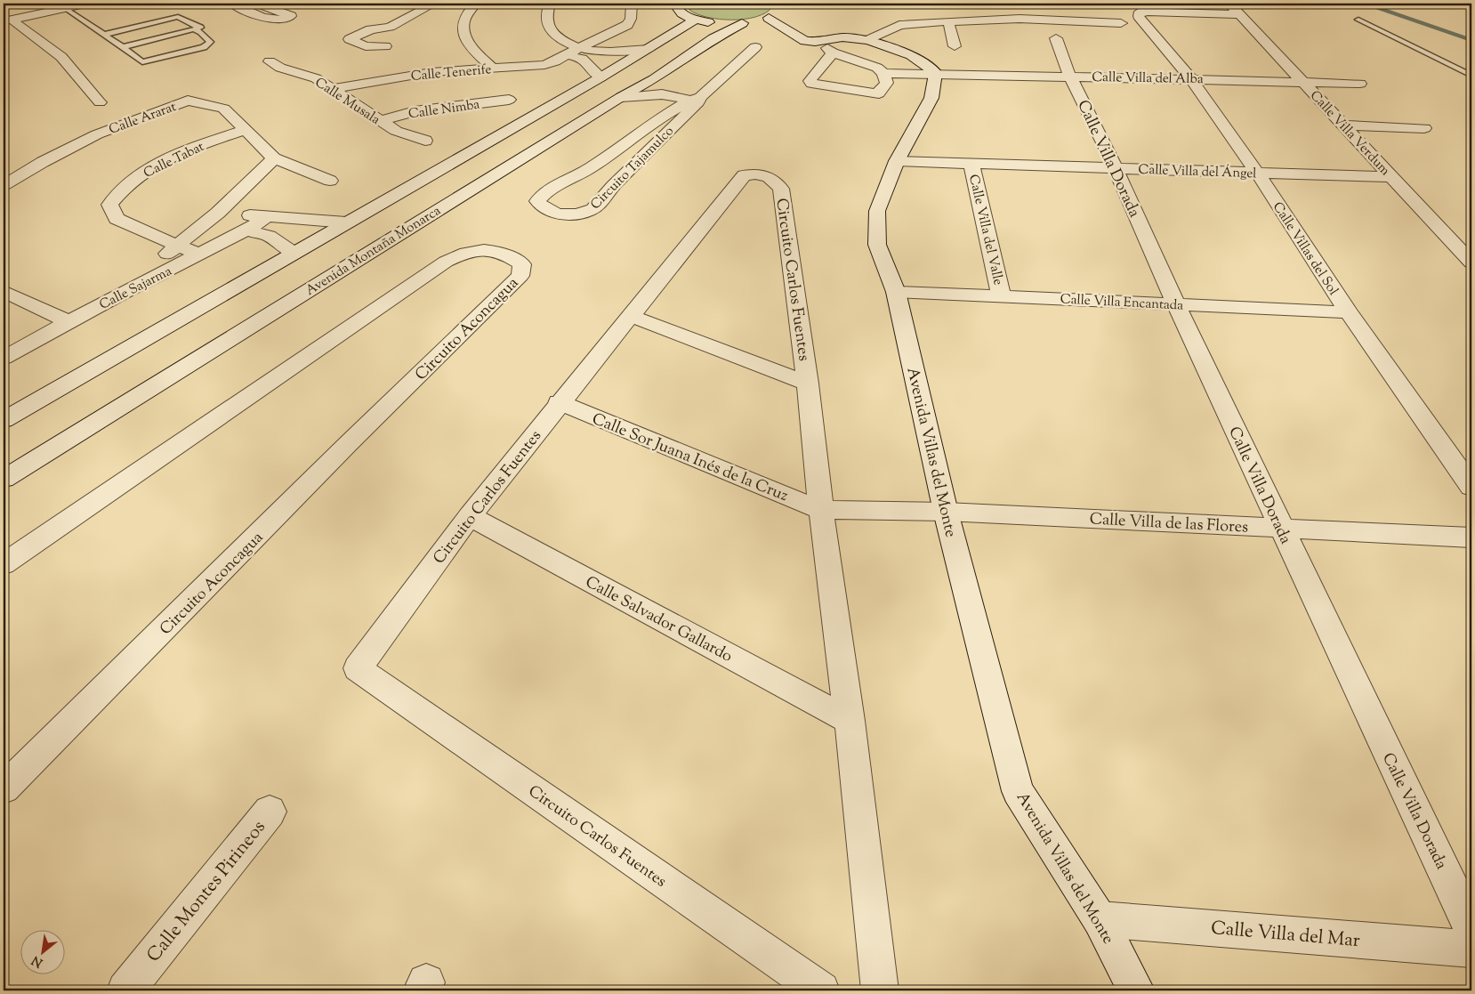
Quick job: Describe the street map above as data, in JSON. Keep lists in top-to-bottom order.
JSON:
{
  "streets": {
    "street": [
      "Calle Tenerife",
      "Calle Villa del Alba",
      "Calle Musala",
      "Calle Nimba",
      "Calle Ararat",
      "Calle Villa Verdum",
      "Calle Villa Dorada",
      "Calle Tabat",
      "Circuito Tajamulco",
      "Calle Villa del Ángel",
      "Calle Villa del Valle",
      "Calle Villas del Sol",
      "Avenida Montaña Monarca",
      "Circuito Carlos Fuentes",
      "Calle Sajarma",
      "Calle Villa Encantada",
      "Circuito Aconcagua",
      "Avenida Villas del Monte",
      "Calle Sor Juana Inés de la Cruz",
      "Calle Villa de las Flores",
      "Calle Salvador Gallardo",
      "Calle Montes Pirineos",
      "Calle Villa del Mar"
    ]
  },
  "crossings": [
    ["Calle Tenerife", "Calle Musala"],
    ["Calle Villa del Alba", "Calle Villa Verdum"],
    ["Calle Villa del Alba", "Calle Villa Dorada"],
    ["Calle Villa del Alba", "Calle Villas del Sol"],
    ["Calle Villa del Alba", "Avenida Villas del Monte"],
    ["Calle Musala", "Calle Nimba"],
    ["Calle Ararat", "Calle Tabat"],
    ["Calle Villa Verdum", "Calle Villa del Ángel"],
    ["Calle Villa Verdum", "Calle Villas del Sol"],
    ["Calle Villa Dorada", "Calle Villa del Ángel"],
    ["Calle Villa Dorada", "Calle Villa Encantada"],
    ["Calle Villa Dorada", "Calle Villa de las Flores"],
    ["Calle Tabat", "Calle Sajarma"],
    ["Calle Villa del Ángel", "Calle Villa del Valle"],
    ["Calle Villa del Ángel", "Calle Villas del Sol"],
    ["Calle Villa del Ángel", "Avenida Villas del Monte"],
    ["Calle Villa del Valle", "Calle Villa Encantada"],
    ["Calle Villas del Sol", "Calle Villa Encantada"],
    ["Circuito Carlos Fuentes", "Calle Sor Juana Inés de la Cruz"],
    ["Circuito Carlos Fuentes", "Calle Salvador Gallardo"],
    ["Calle Villa Encantada", "Avenida Villas del Monte"],
    ["Avenida Villas del Monte", "Calle Villa de las Flores"],
    ["Avenida Villas del Monte", "Calle Villa del Mar"]
  ],
  "north": "bottom left"
}
